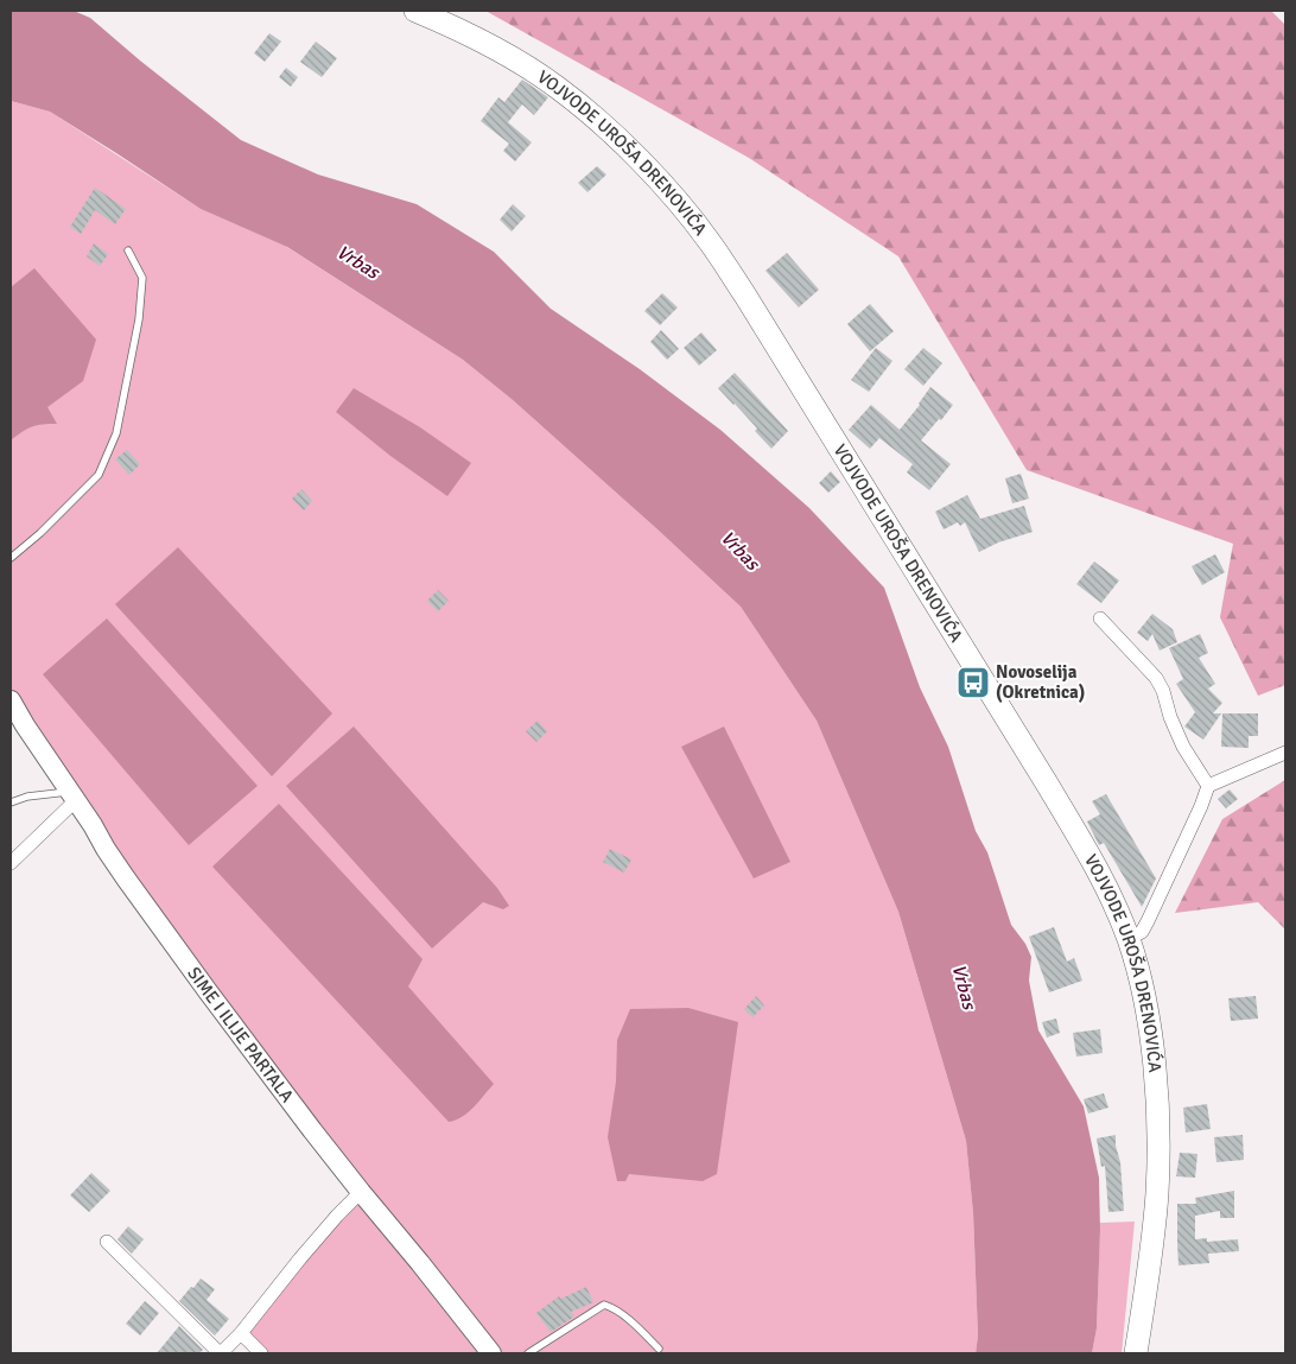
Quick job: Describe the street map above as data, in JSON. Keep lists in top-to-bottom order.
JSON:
{
  "streets": {
    "main road": ["VOJVODE UROŠA DRENOVIĆA"],
    "street": ["SIME I ILIJE PARTALA"]
  },
  "water": ["Vrbas"],
  "places": {
    "bus stop": ["Novoselija (Okretnica)"]
  }
}
